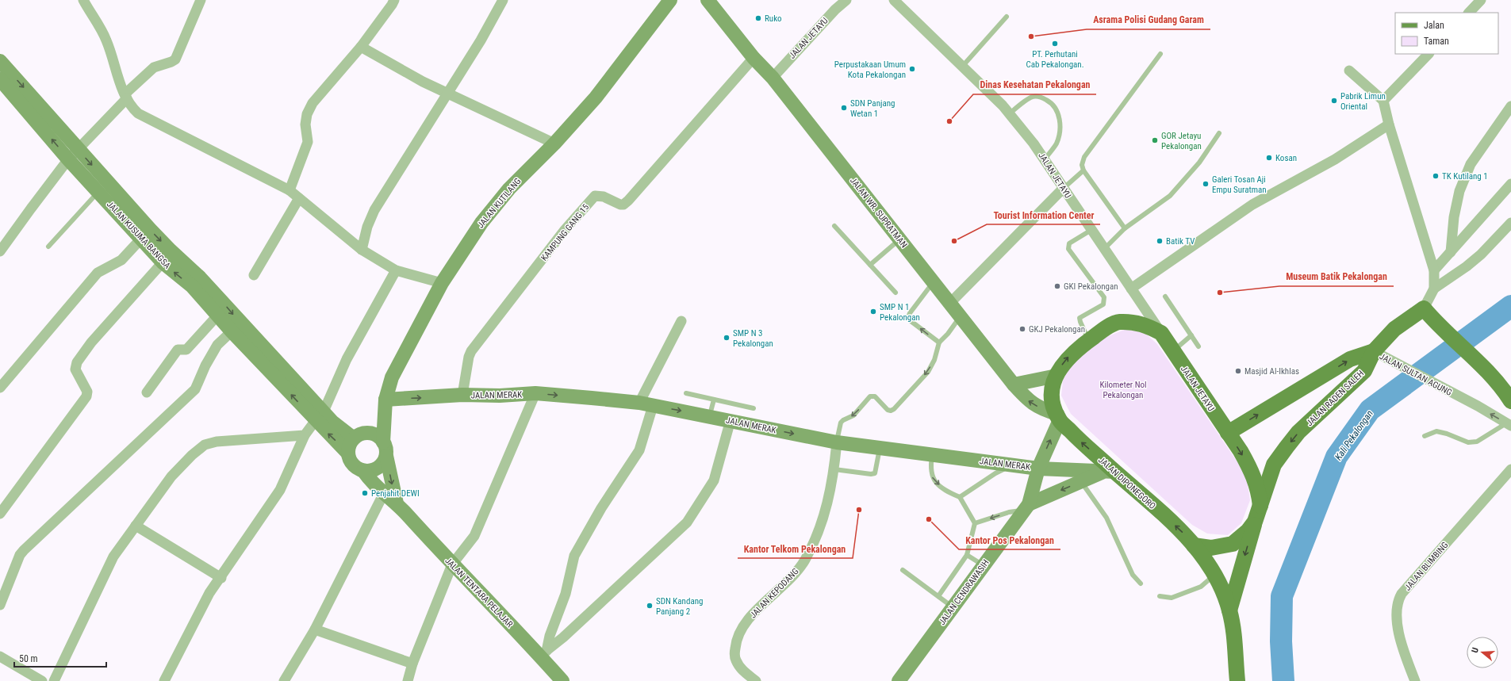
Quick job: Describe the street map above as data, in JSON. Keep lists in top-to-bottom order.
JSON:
{
  "streets": {
    "main road": [
      "JALAN JETAYU",
      "JALAN SULTAN AGUNG",
      "JALAN RADEN SALEH",
      "JALAN DIPONEGORO"
    ],
    "street": [
      "JALAN KUTILANG",
      "JALAN WR. SUPRATMAN",
      "KAMPUNG GANG 15",
      "JALAN KUSUMA BANGSA",
      "JALAN MERAK",
      "JALAN BLIMBING",
      "JALAN TENTARA PELAJAR",
      "JALAN CENDRAWASIH",
      "JALAN KEPODANG"
    ]
  },
  "crossings": [
    ["JALAN JETAYU", "JALAN WR. SUPRATMAN"],
    ["JALAN JETAYU", "JALAN RADEN SALEH"],
    ["JALAN KUTILANG", "JALAN KUSUMA BANGSA"],
    ["JALAN KUTILANG", "JALAN MERAK"],
    ["JALAN KUTILANG", "JALAN TENTARA PELAJAR"],
    ["JALAN WR. SUPRATMAN", "KAMPUNG GANG 15"],
    ["JALAN WR. SUPRATMAN", "JALAN DIPONEGORO"],
    ["JALAN WR. SUPRATMAN", "JALAN CENDRAWASIH"],
    ["KAMPUNG GANG 15", "JALAN MERAK"],
    ["JALAN KUSUMA BANGSA", "JALAN TENTARA PELAJAR"],
    ["JALAN SULTAN AGUNG", "JALAN RADEN SALEH"],
    ["JALAN MERAK", "JALAN DIPONEGORO"],
    ["JALAN MERAK", "JALAN CENDRAWASIH"],
    ["JALAN MERAK", "JALAN KEPODANG"],
    ["JALAN DIPONEGORO", "JALAN CENDRAWASIH"]
  ],
  "one_way": ["JALAN MERAK", "JALAN DIPONEGORO"],
  "water": ["Kali Pekalongan"],
  "parks": ["Kilometer Nol Pekalongan"],
  "places": [
    "Ruko",
    "Asrama Polisi Gudang Garam",
    "PT. Perhutani Cab Pekalongan.",
    "Perpustakaan Umum Kota Pekalongan",
    "Pabrik Limun Oriental",
    "SDN Panjang Wetan 1",
    "Dinas Kesehatan Pekalongan",
    "GOR Jetayu Pekalongan",
    "Kosan",
    "TK Kutilang 1",
    "Galeri Tosan Aji Empu Suratman",
    "Tourist Information Center",
    "Batik TV",
    "GKI Pekalongan",
    "Museum Batik Pekalongan",
    "SMP N 1 Pekalongan",
    "GKJ Pekalongan",
    "SMP N 3 Pekalongan",
    "Masjid Al-Ikhlas",
    "Penjahit DEWI",
    "Kantor Telkom Pekalongan",
    "Kantor Pos Pekalongan",
    "SDN Kandang Panjang 2"
  ],
  "legend": ["Jalan", "Taman"],
  "scale_bar": "50 m",
  "north": "left"
}
